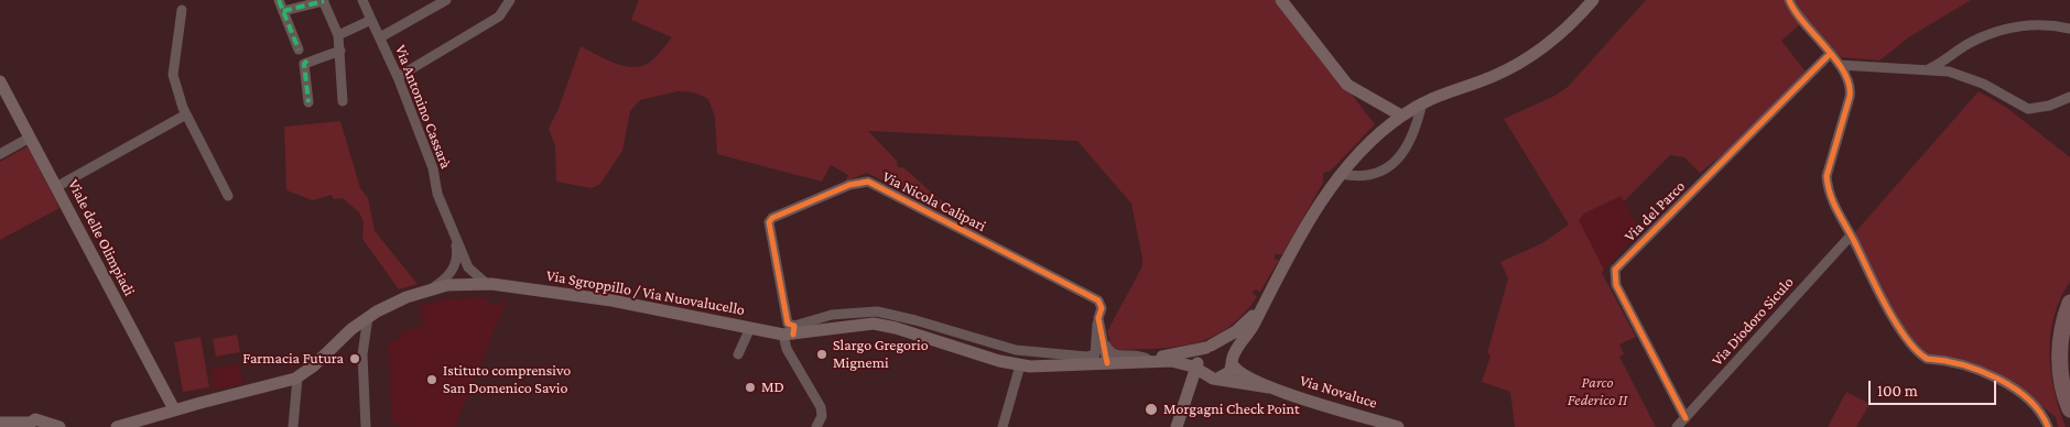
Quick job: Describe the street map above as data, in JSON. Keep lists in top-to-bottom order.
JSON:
{
  "streets": {
    "main road": ["Viale delle Olimpiadi", "Via Sgroppillo / Via Nuovalucello", "Via Novaluce"],
    "street": [
      "Via Antonino Cassarà",
      "Via Nicola Calipari",
      "Via del Parco",
      "Via Diodoro Siculo"
    ]
  },
  "crossings": [
    ["Via Nicola Calipari", "Via Sgroppillo / Via Nuovalucello"],
    ["Via del Parco", "Via Diodoro Siculo"],
    ["Viale delle Olimpiadi", "Via Sgroppillo / Via Nuovalucello"]
  ],
  "parks": ["Parco Federico II"],
  "places": [
    "Slargo Gregorio Mignemi",
    "Farmacia Futura",
    "Istituto comprensivo San Domenico Savio",
    "MD",
    "Morgagni Check Point"
  ],
  "scale_bar": "100 m"
}
